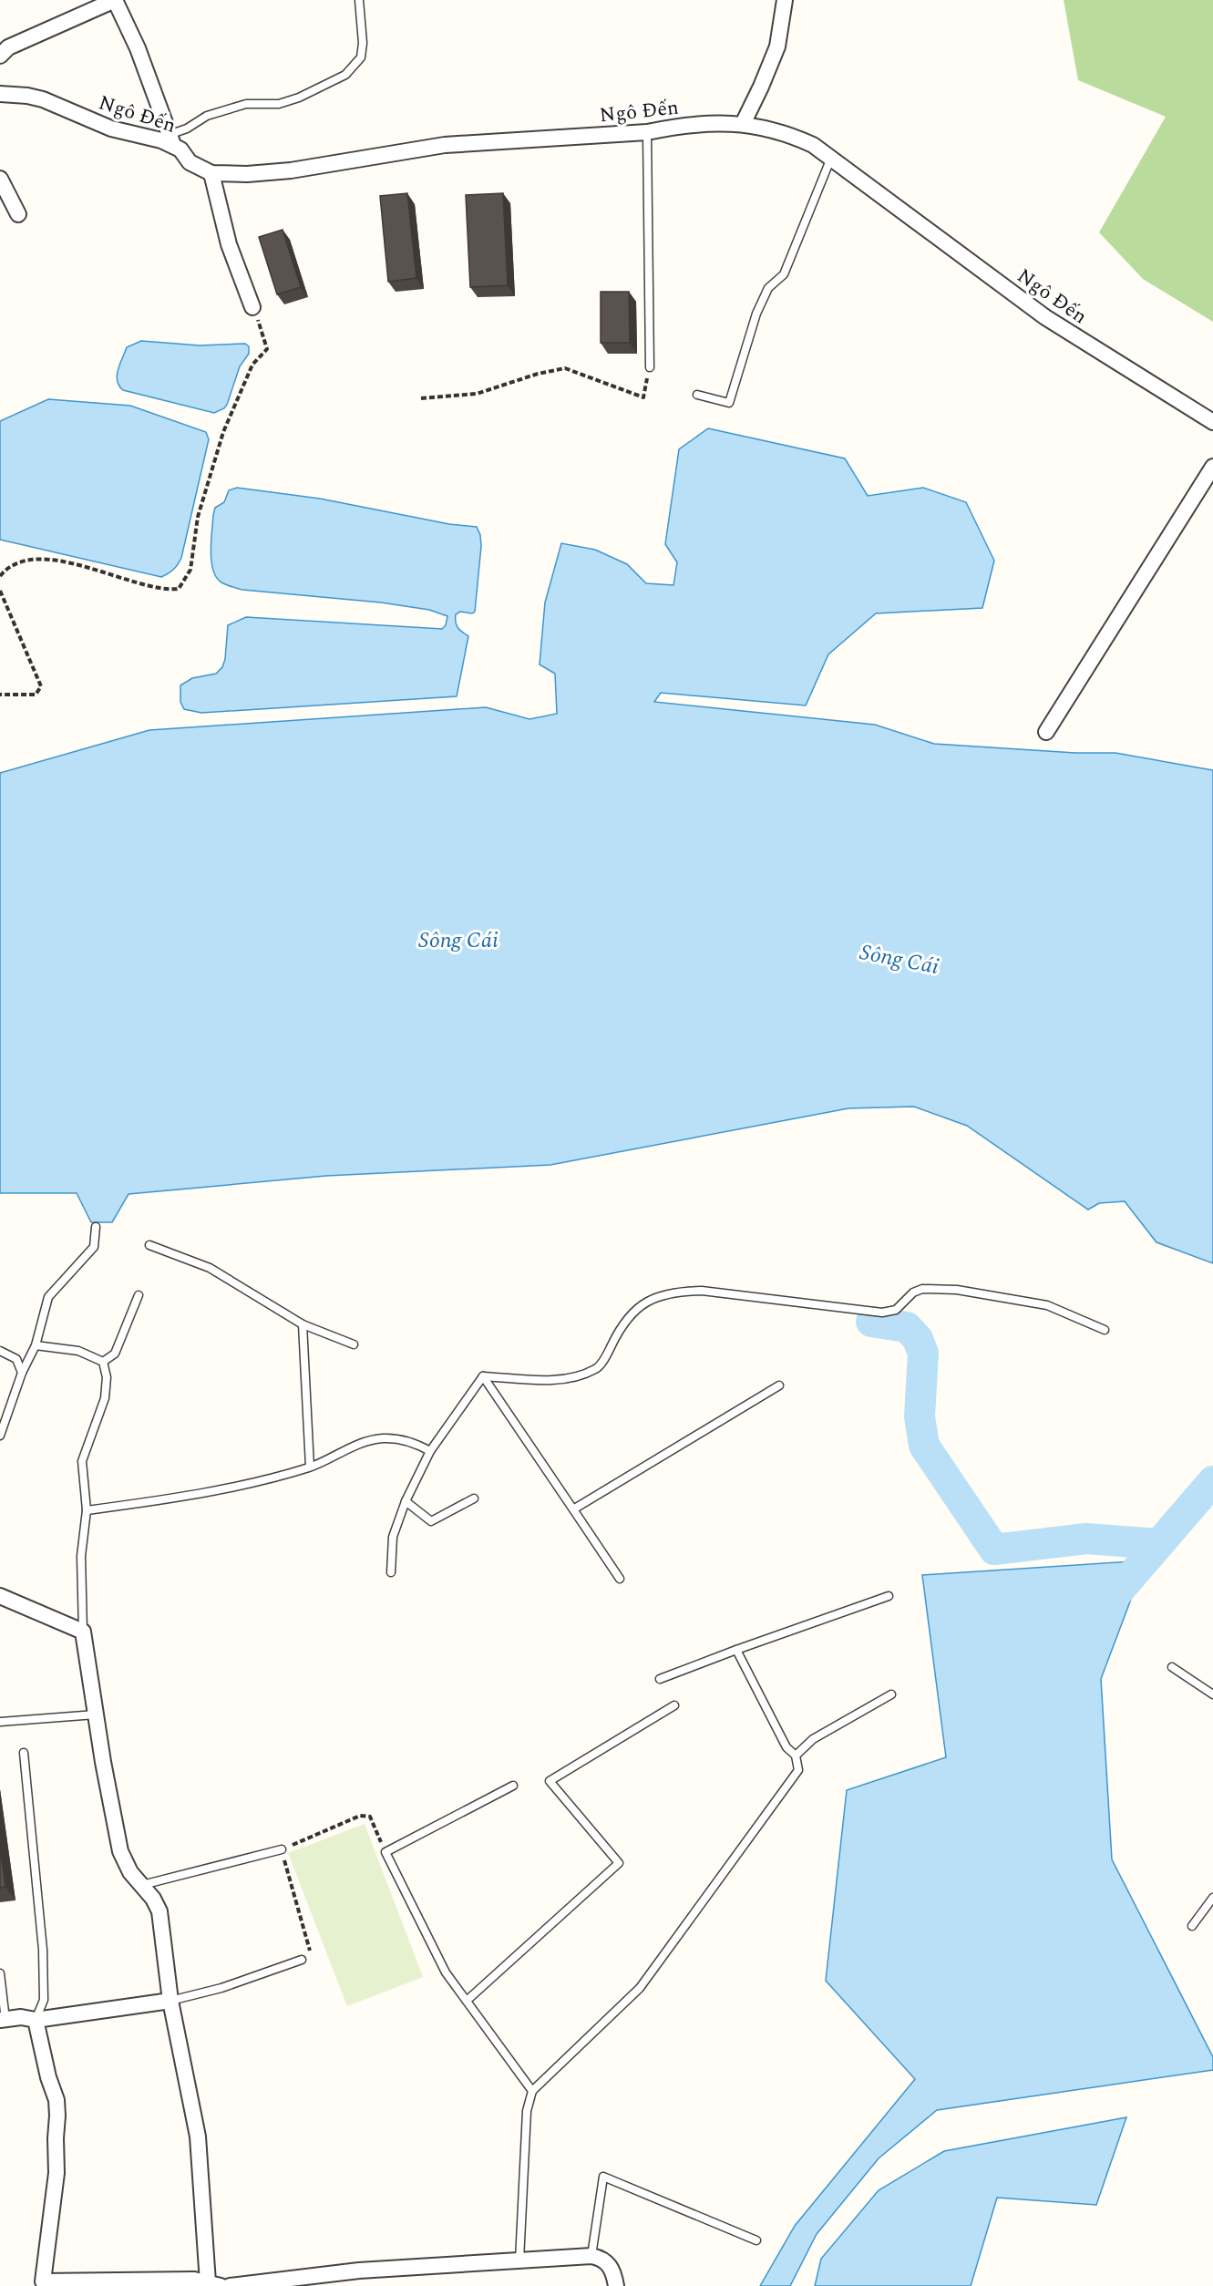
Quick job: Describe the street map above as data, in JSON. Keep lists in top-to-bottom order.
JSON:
{
  "streets": {
    "street": ["Ngô Đến"]
  },
  "water": ["Sông Cái"]
}
